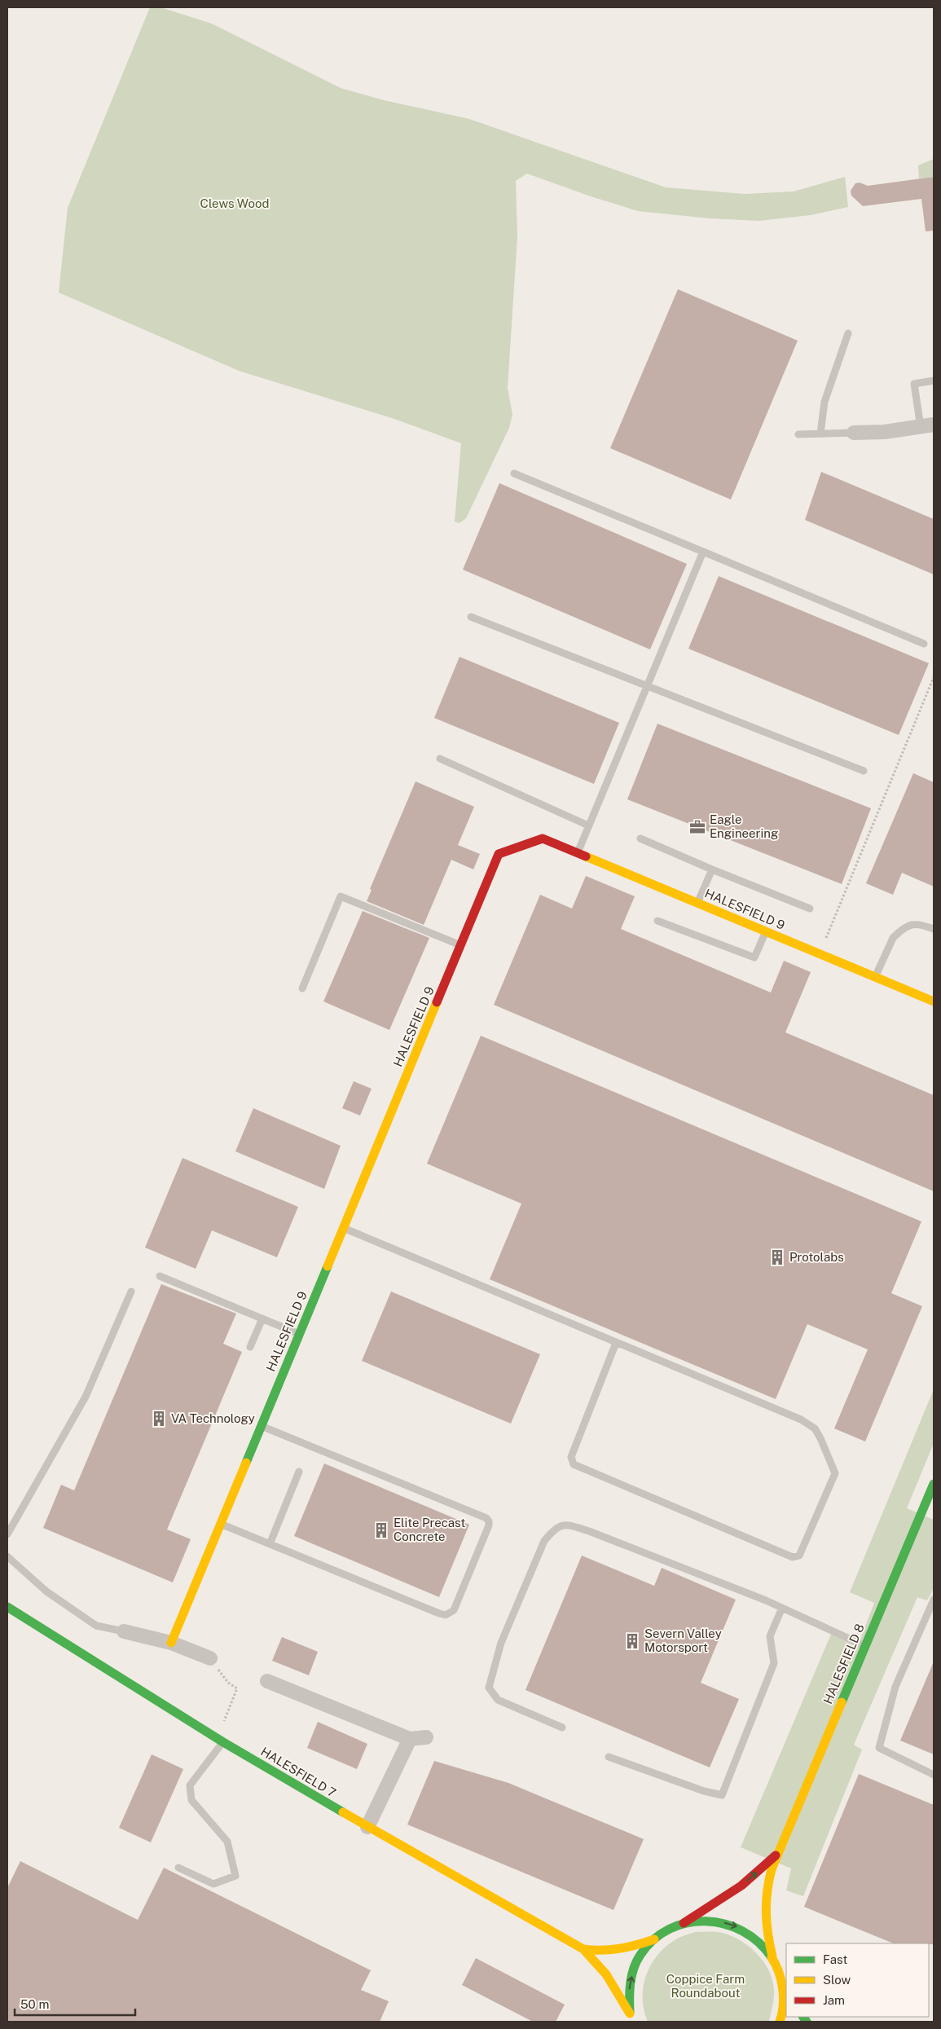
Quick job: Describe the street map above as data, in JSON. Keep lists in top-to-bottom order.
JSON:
{
  "streets": {
    "street": ["HALESFIELD 9", "HALESFIELD 8", "HALESFIELD 7"]
  },
  "parks": ["Clews Wood", "Coppice Farm Roundabout"],
  "places": {
    "office": ["Eagle Engineering"],
    "building": [
      "Protolabs",
      "VA Technology",
      "Elite Precast Concrete",
      "Severn Valley Motorsport"
    ]
  },
  "legend": ["Fast", "Slow", "Jam"],
  "scale_bar": "50 m"
}
